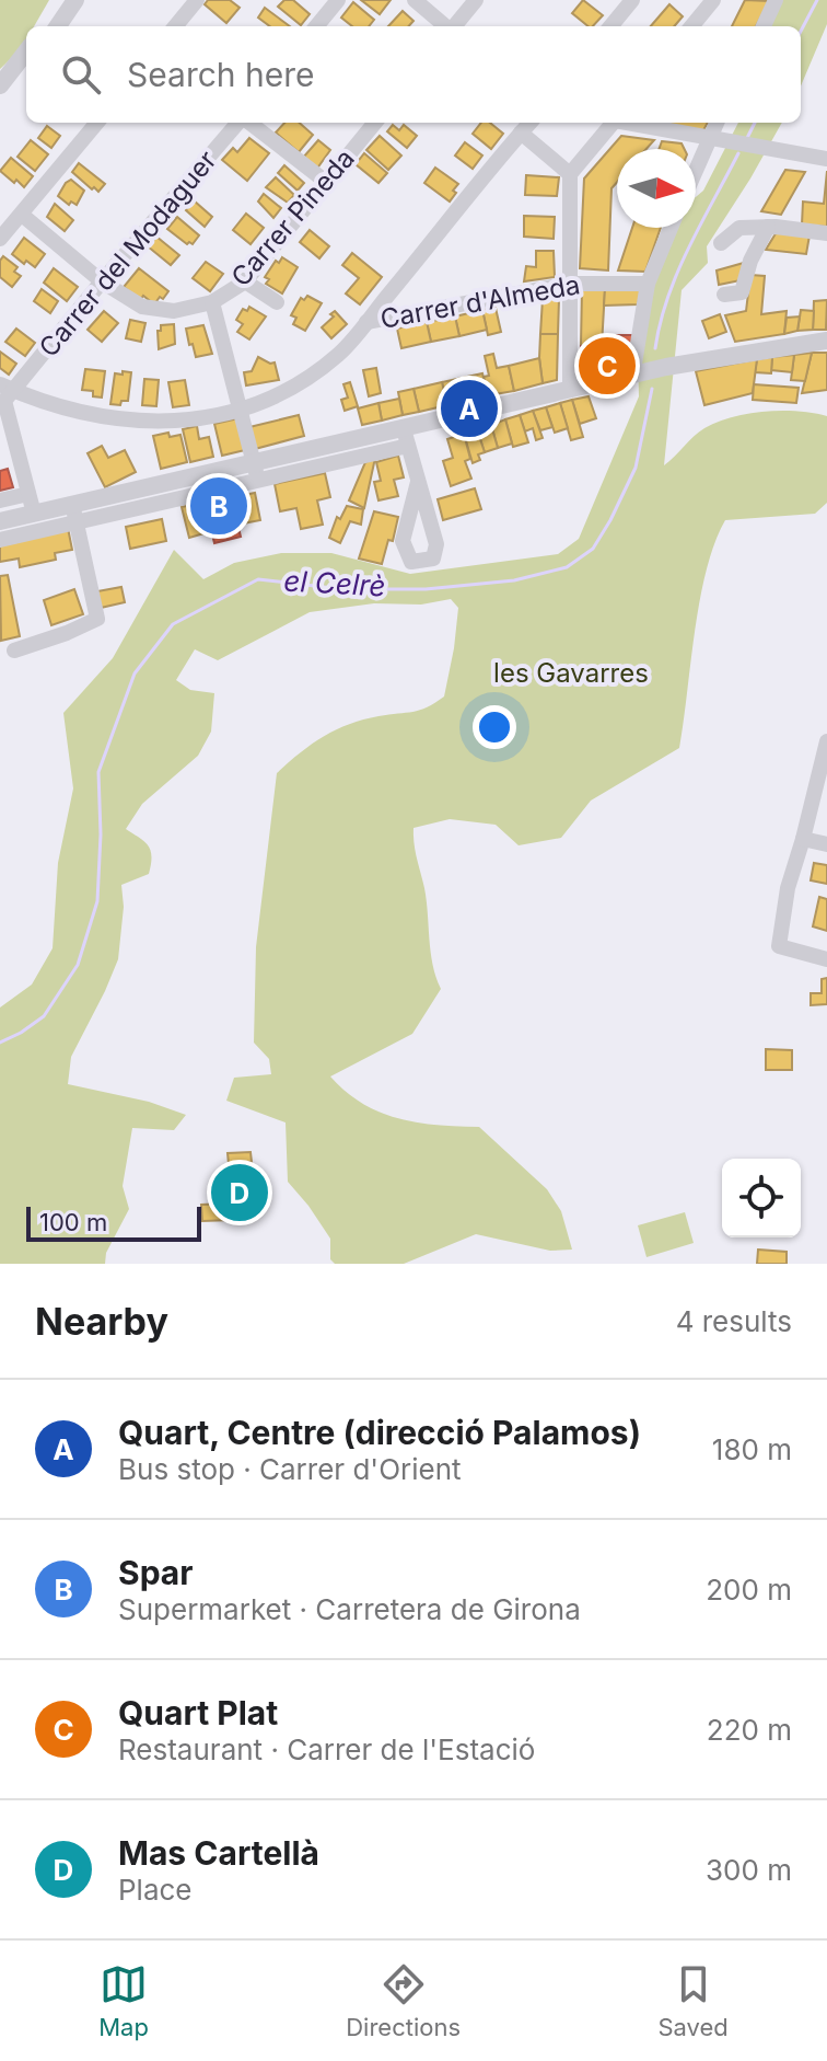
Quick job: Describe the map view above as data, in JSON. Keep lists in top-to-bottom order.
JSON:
{
  "streets": {
    "street": ["Carrer Pineda", "Carrer del Modaguer", "Carrer d'Almeda"]
  },
  "crossings": [
    ["Carrer Pineda", "Carrer del Modaguer"]
  ],
  "water": ["el Celrè"],
  "parks": ["les Gavarres"],
  "scale_bar": "100 m",
  "north": "right",
  "page": {
    "search": "Search here",
    "pins": [
      "C",
      "A",
      "B",
      "D"
    ],
    "scale": "100 m",
    "heading": ["Nearby", "4 results"],
    "list": [
      {
        "mark": "A",
        "name": "Quart, Centre (direcció Palamos)",
        "note": "Bus stop · Carrer d'Orient",
        "value": "180 m"
      },
      {
        "mark": "B",
        "name": "Spar",
        "note": "Supermarket · Carretera de Girona",
        "value": "200 m"
      },
      {
        "mark": "C",
        "name": "Quart Plat",
        "note": "Restaurant · Carrer de l'Estació",
        "value": "220 m"
      },
      {
        "mark": "D",
        "name": "Mas Cartellà",
        "note": "Place",
        "value": "300 m"
      }
    ],
    "nav": ["Map", "Directions", "Saved"]
  }
}
